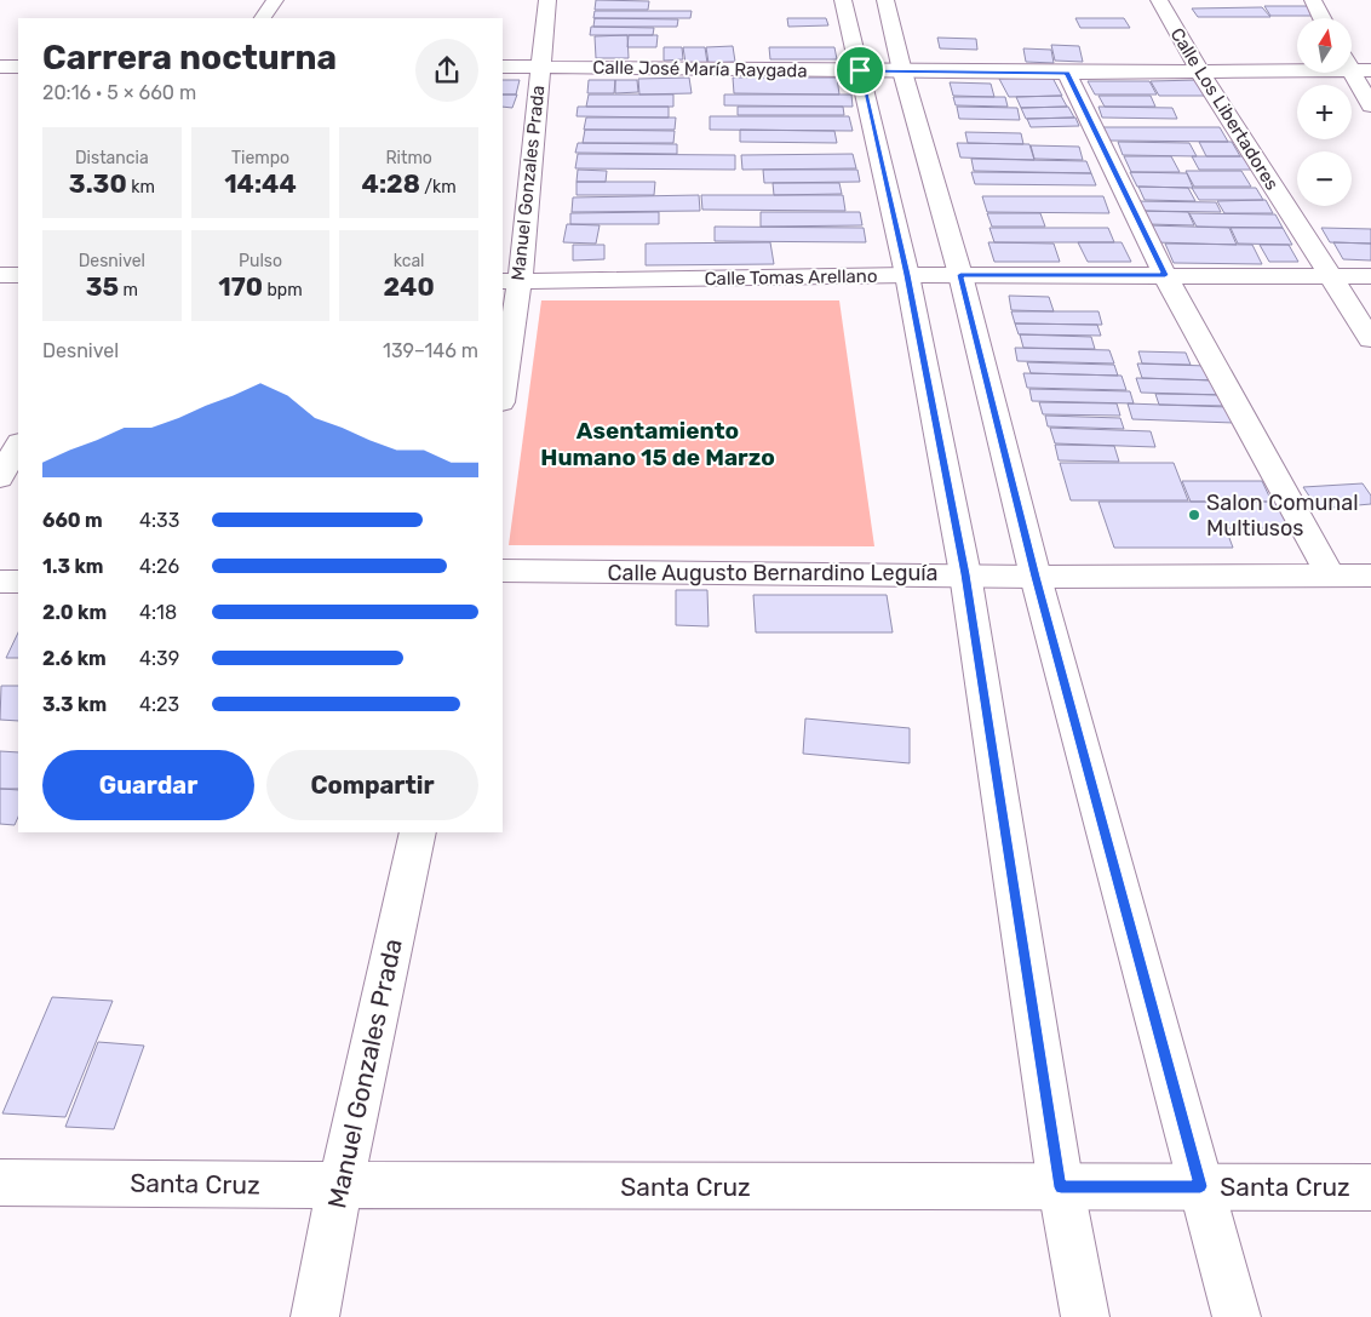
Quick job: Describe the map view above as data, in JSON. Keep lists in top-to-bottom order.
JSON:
{
  "streets": {
    "street": [
      "Calle José María Raygada",
      "Calle Los Libertadores",
      "Manuel Gonzales Prada",
      "Calle Tomas Arellano",
      "Calle Augusto Bernardino Leguía",
      "Santa Cruz"
    ]
  },
  "crossings": [
    ["Calle José María Raygada", "Calle Los Libertadores"],
    ["Calle José María Raygada", "Manuel Gonzales Prada"],
    ["Calle Los Libertadores", "Calle Tomas Arellano"],
    ["Manuel Gonzales Prada", "Calle Tomas Arellano"],
    ["Manuel Gonzales Prada", "Santa Cruz"]
  ],
  "districts": ["Asentamiento Humano 15 de Marzo"],
  "places": ["Salon Comunal Multiusos"],
  "north": "top",
  "page": {
    "map_buttons": ["+", "−"],
    "heading": ["Carrera nocturna", "20:16 · 5 × 660 m"],
    "stats": [
      ["Distancia", "3.30 km"],
      ["Tiempo", "14:44"],
      ["Ritmo", "4:28 /km"],
      ["Desnivel", "35 m"],
      ["Pulso", "170 bpm"],
      ["kcal", "240"]
    ],
    "chart": ["Desnivel", "139–146 m"],
    "list": [
      {
        "name": "660 m",
        "note": "4:33"
      },
      {
        "name": "1.3 km",
        "note": "4:26"
      },
      {
        "name": "2.0 km",
        "note": "4:18"
      },
      {
        "name": "2.6 km",
        "note": "4:39"
      },
      {
        "name": "3.3 km",
        "note": "4:23"
      }
    ],
    "buttons": ["Guardar", "Compartir"]
  }
}
